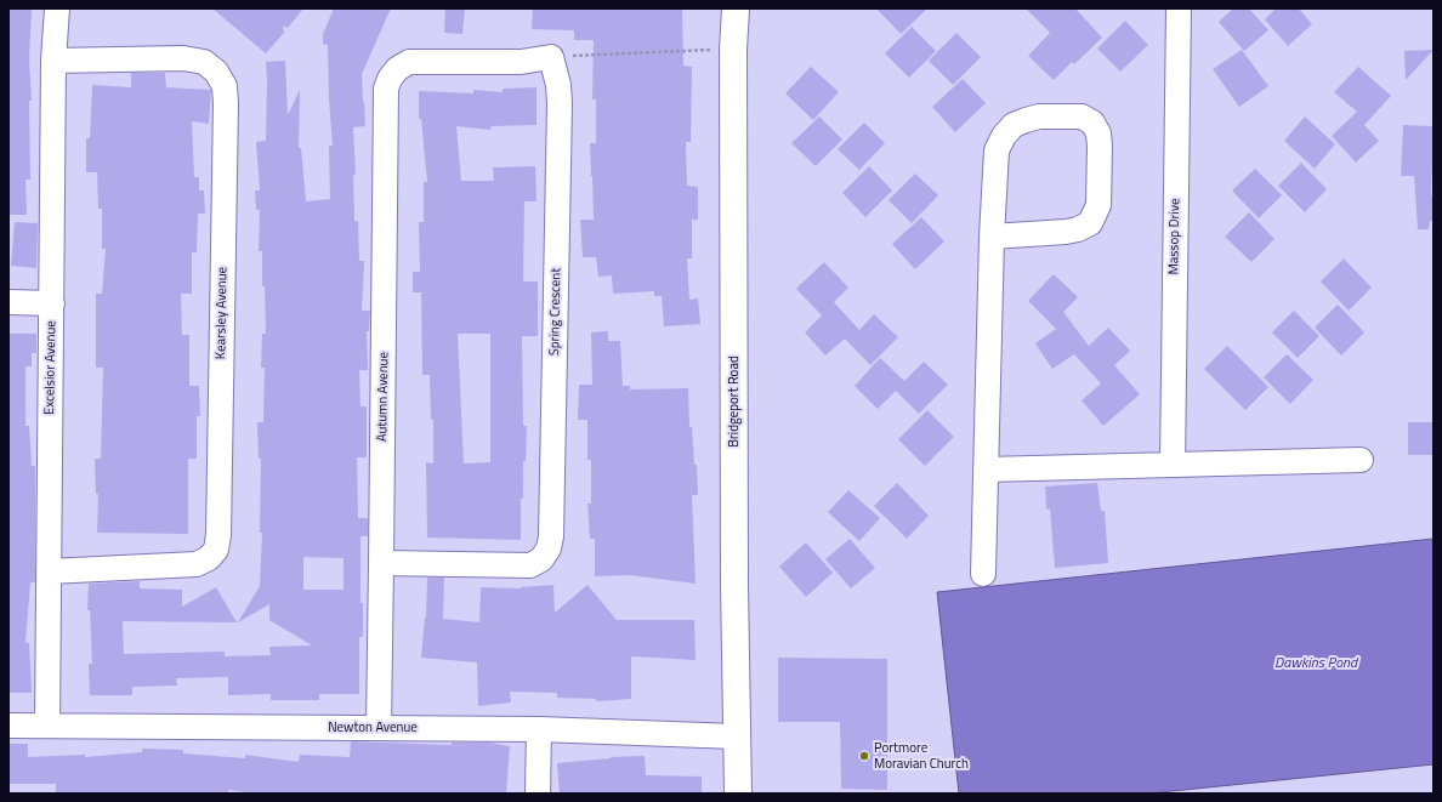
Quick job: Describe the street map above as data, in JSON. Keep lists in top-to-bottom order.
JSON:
{
  "streets": {
    "main road": ["Bridgeport Road"],
    "street": [
      "Massop Drive",
      "Spring Crescent",
      "Kearsley Avenue",
      "Excelsior Avenue",
      "Autumn Avenue",
      "Newton Avenue"
    ]
  },
  "crossings": [
    ["Spring Crescent", "Autumn Avenue"],
    ["Kearsley Avenue", "Excelsior Avenue"],
    ["Excelsior Avenue", "Newton Avenue"],
    ["Autumn Avenue", "Newton Avenue"],
    ["Bridgeport Road", "Newton Avenue"]
  ],
  "water": ["Dawkins Pond"],
  "places": ["Portmore Moravian Church"]
}
